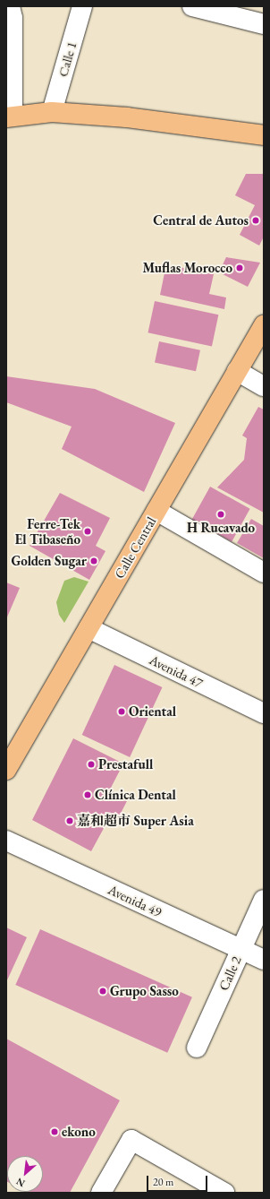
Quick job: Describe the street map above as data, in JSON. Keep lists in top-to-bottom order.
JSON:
{
  "streets": {
    "main road": ["Calle Central"],
    "street": [
      "Calle 1",
      "Avenida 47",
      "Avenida 49",
      "Calle 2"
    ]
  },
  "crossings": [
    ["Calle Central", "Avenida 47"],
    ["Avenida 49", "Calle 2"]
  ],
  "places": [
    "Central de Autos",
    "Muflas Morocco",
    "H Rucavado",
    "Ferre-Tek El Tibaseño",
    "Golden Sugar",
    "Oriental",
    "Prestafull",
    "Clínica Dental",
    "嘉和超市 Super Asia",
    "Grupo Sasso",
    "ekono"
  ],
  "scale_bar": "20 m",
  "north": "bottom left"
}
